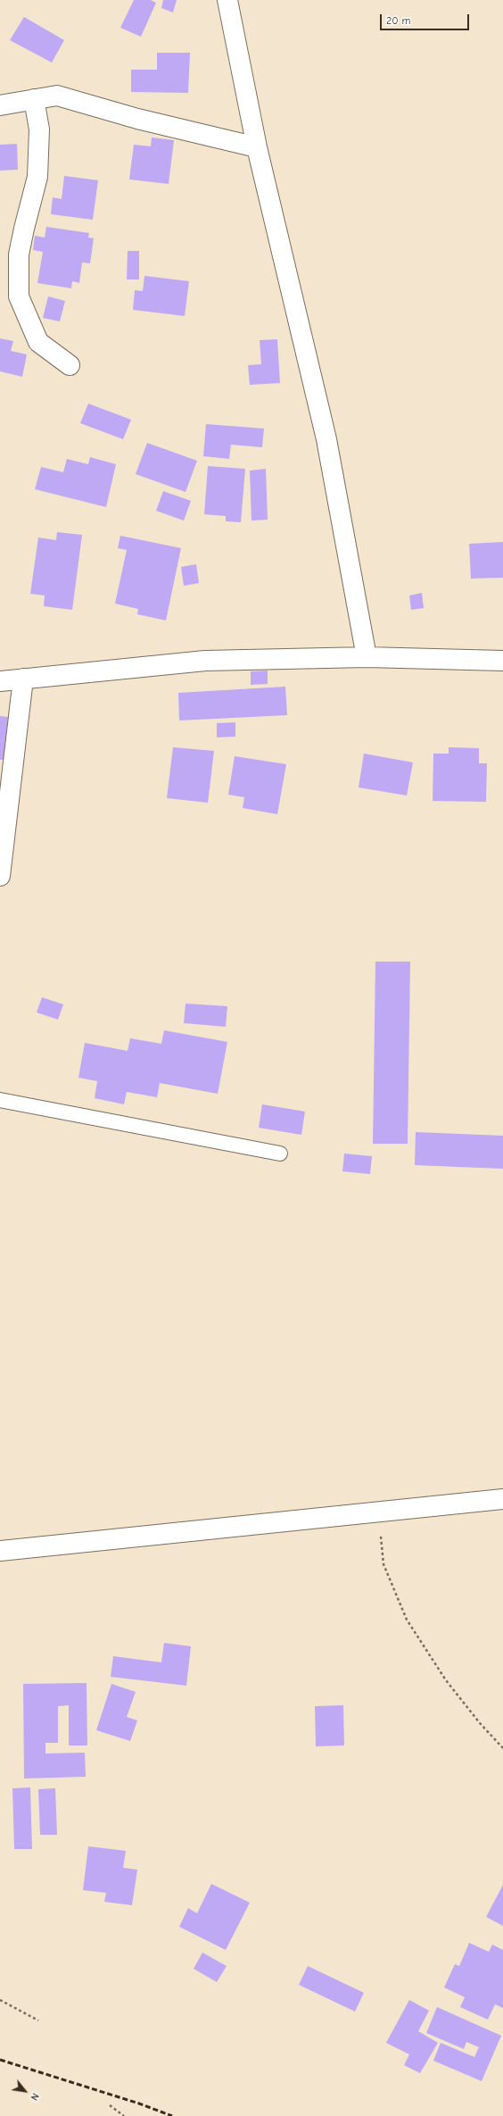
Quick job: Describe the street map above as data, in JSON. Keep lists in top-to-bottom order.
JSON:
{
  "scale_bar": "20 m",
  "north": "bottom right"
}
